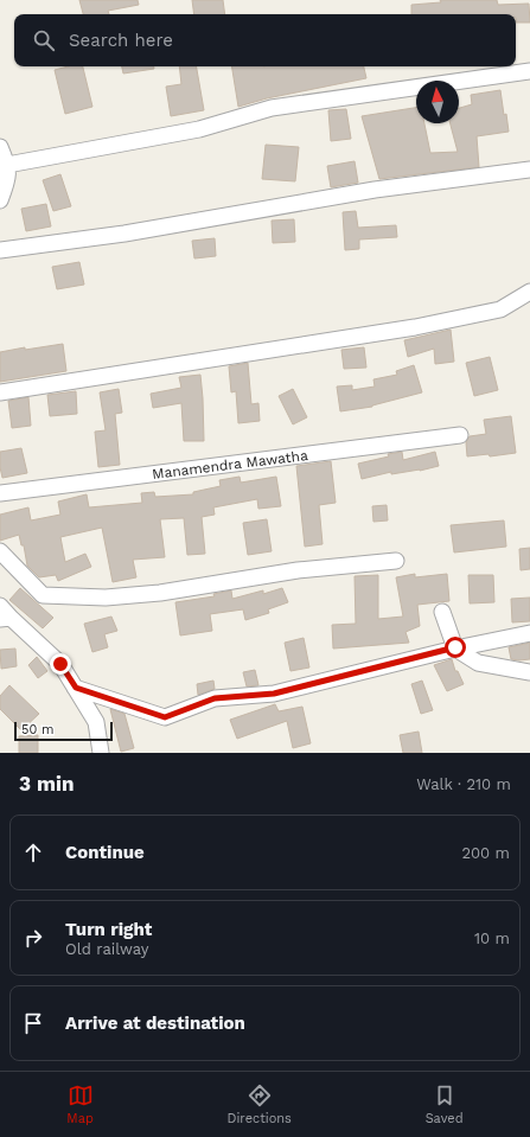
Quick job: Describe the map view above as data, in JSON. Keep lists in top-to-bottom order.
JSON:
{
  "streets": {
    "street": ["Manamendra Mawatha"]
  },
  "scale_bar": "50 m",
  "north": "top",
  "page": {
    "search": "Search here",
    "scale": "50 m",
    "heading": ["3 min", "Walk · 210 m"],
    "list": [
      ["Continue", "200 m"],
      ["Turn right", "Old railway", "10 m"],
      "Arrive at destination"
    ],
    "nav": ["Map", "Directions", "Saved"]
  }
}
